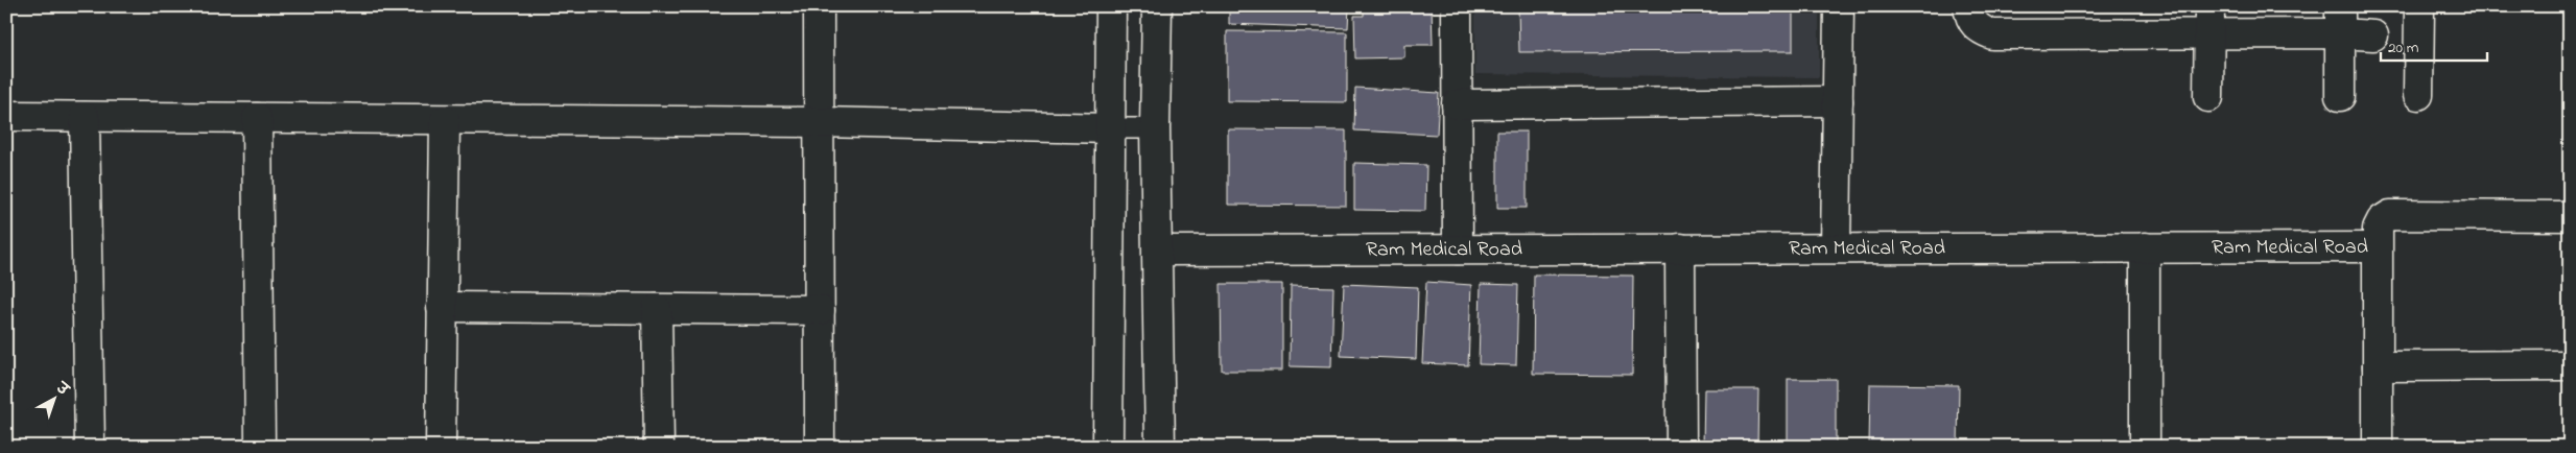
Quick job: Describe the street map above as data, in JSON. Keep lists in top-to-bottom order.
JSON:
{
  "streets": {
    "street": ["Ram Medical Road"]
  },
  "scale_bar": "20 m",
  "north": "top right"
}
